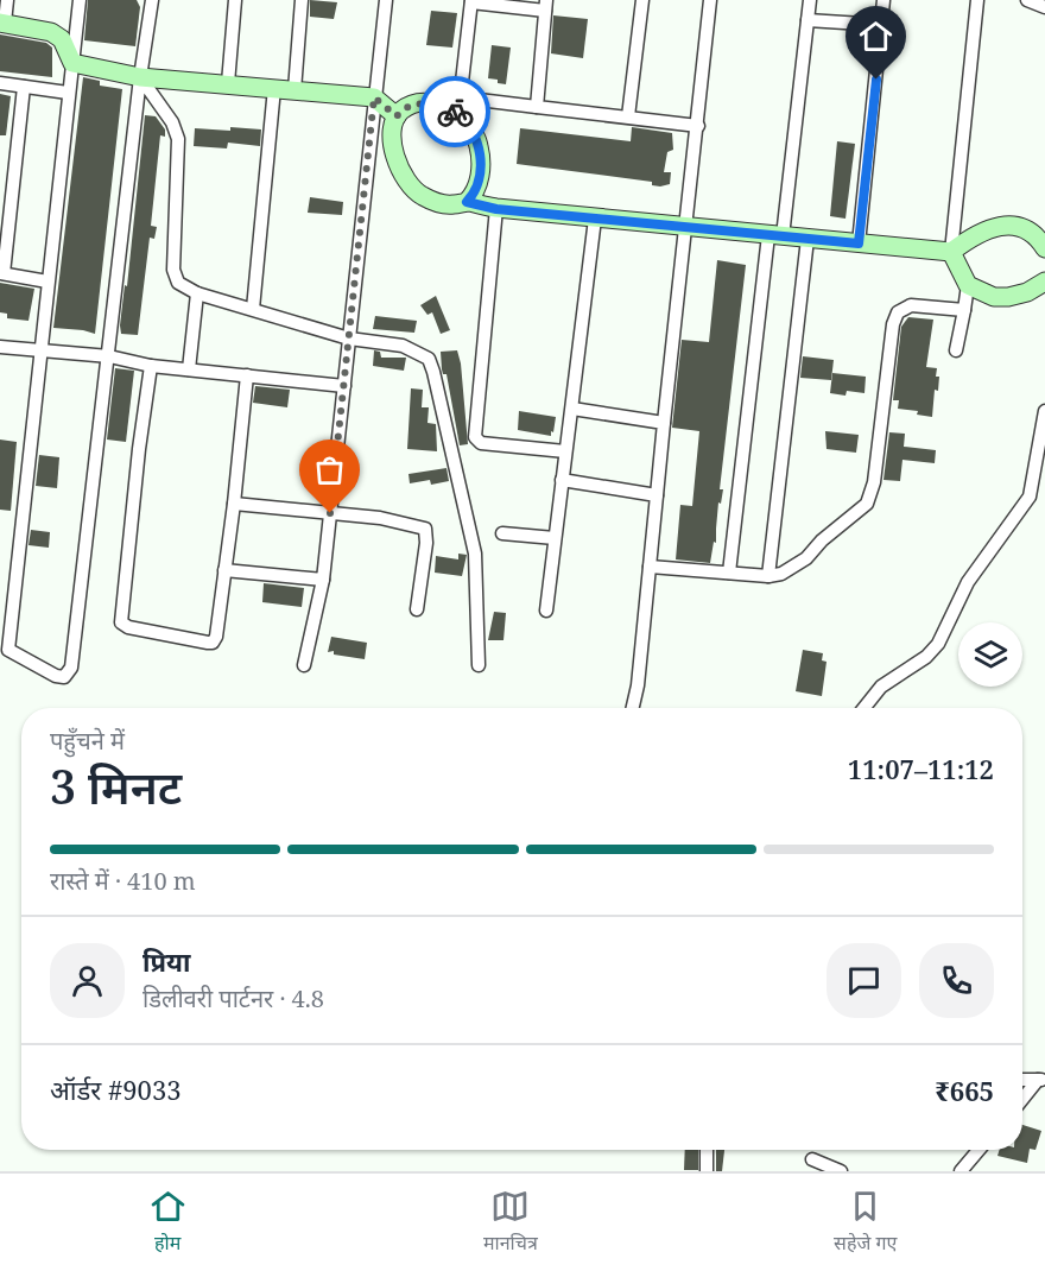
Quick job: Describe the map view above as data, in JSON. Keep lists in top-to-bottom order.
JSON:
{
  "page": {
    "heading": ["3 मिनट", "पहुँचने में", "11:07–11:12"],
    "panel": [
      "प्रिया",
      "डिलीवरी पार्टनर · 4.8",
      "ऑर्डर #9033",
      "₹665"
    ],
    "bar": "रास्ते में · 410 m",
    "tabs": ["होम", "मानचित्र", "सहेजे गए"]
  }
}
